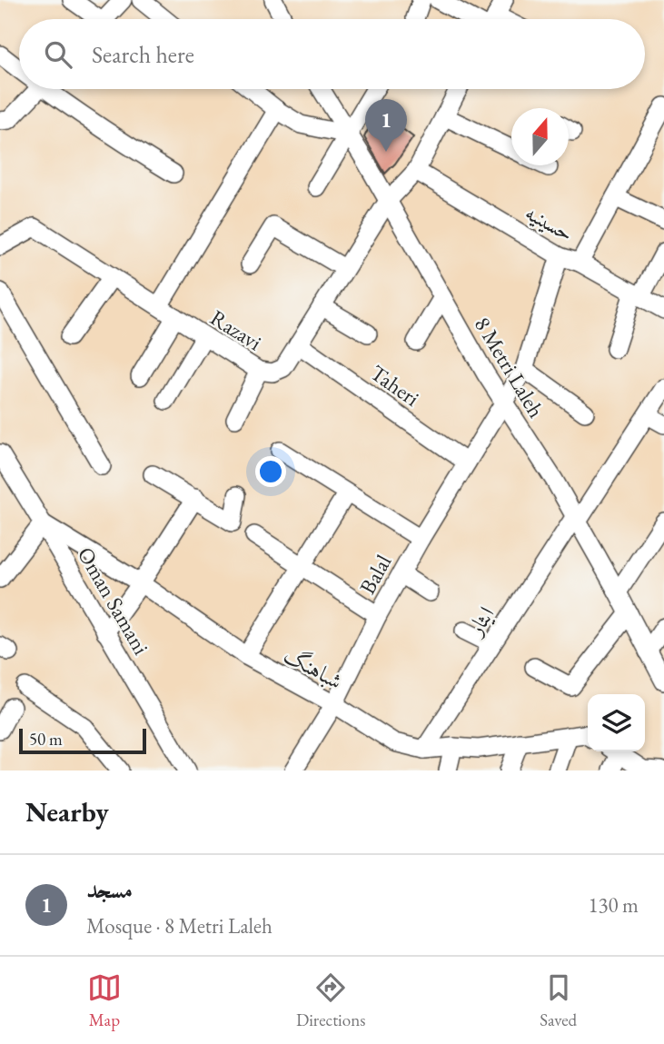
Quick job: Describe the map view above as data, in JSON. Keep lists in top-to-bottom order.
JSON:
{
  "streets": {
    "street": [
      "حسینیه",
      "Razavi",
      "8 Metri Laleh",
      "Taheri",
      "Balal",
      "Oman Samani",
      "ایثار",
      "شباهنگ"
    ]
  },
  "crossings": [
    ["حسینیه", "Razavi"],
    ["حسینیه", "Balal"],
    ["Razavi", "8 Metri Laleh"],
    ["Razavi", "Taheri"],
    ["8 Metri Laleh", "Balal"],
    ["8 Metri Laleh", "ایثار"],
    ["Taheri", "Balal"],
    ["Balal", "شباهنگ"],
    ["Oman Samani", "شباهنگ"],
    ["ایثار", "شباهنگ"]
  ],
  "scale_bar": "50 m",
  "north": "top",
  "page": {
    "search": "Search here",
    "pins": "1",
    "scale": "50 m",
    "heading": "Nearby",
    "list": [
      {
        "mark": "1",
        "name": "مسجد",
        "note": "Mosque · 8 Metri Laleh",
        "value": "130 m"
      }
    ],
    "nav": ["Map", "Directions", "Saved"]
  }
}
